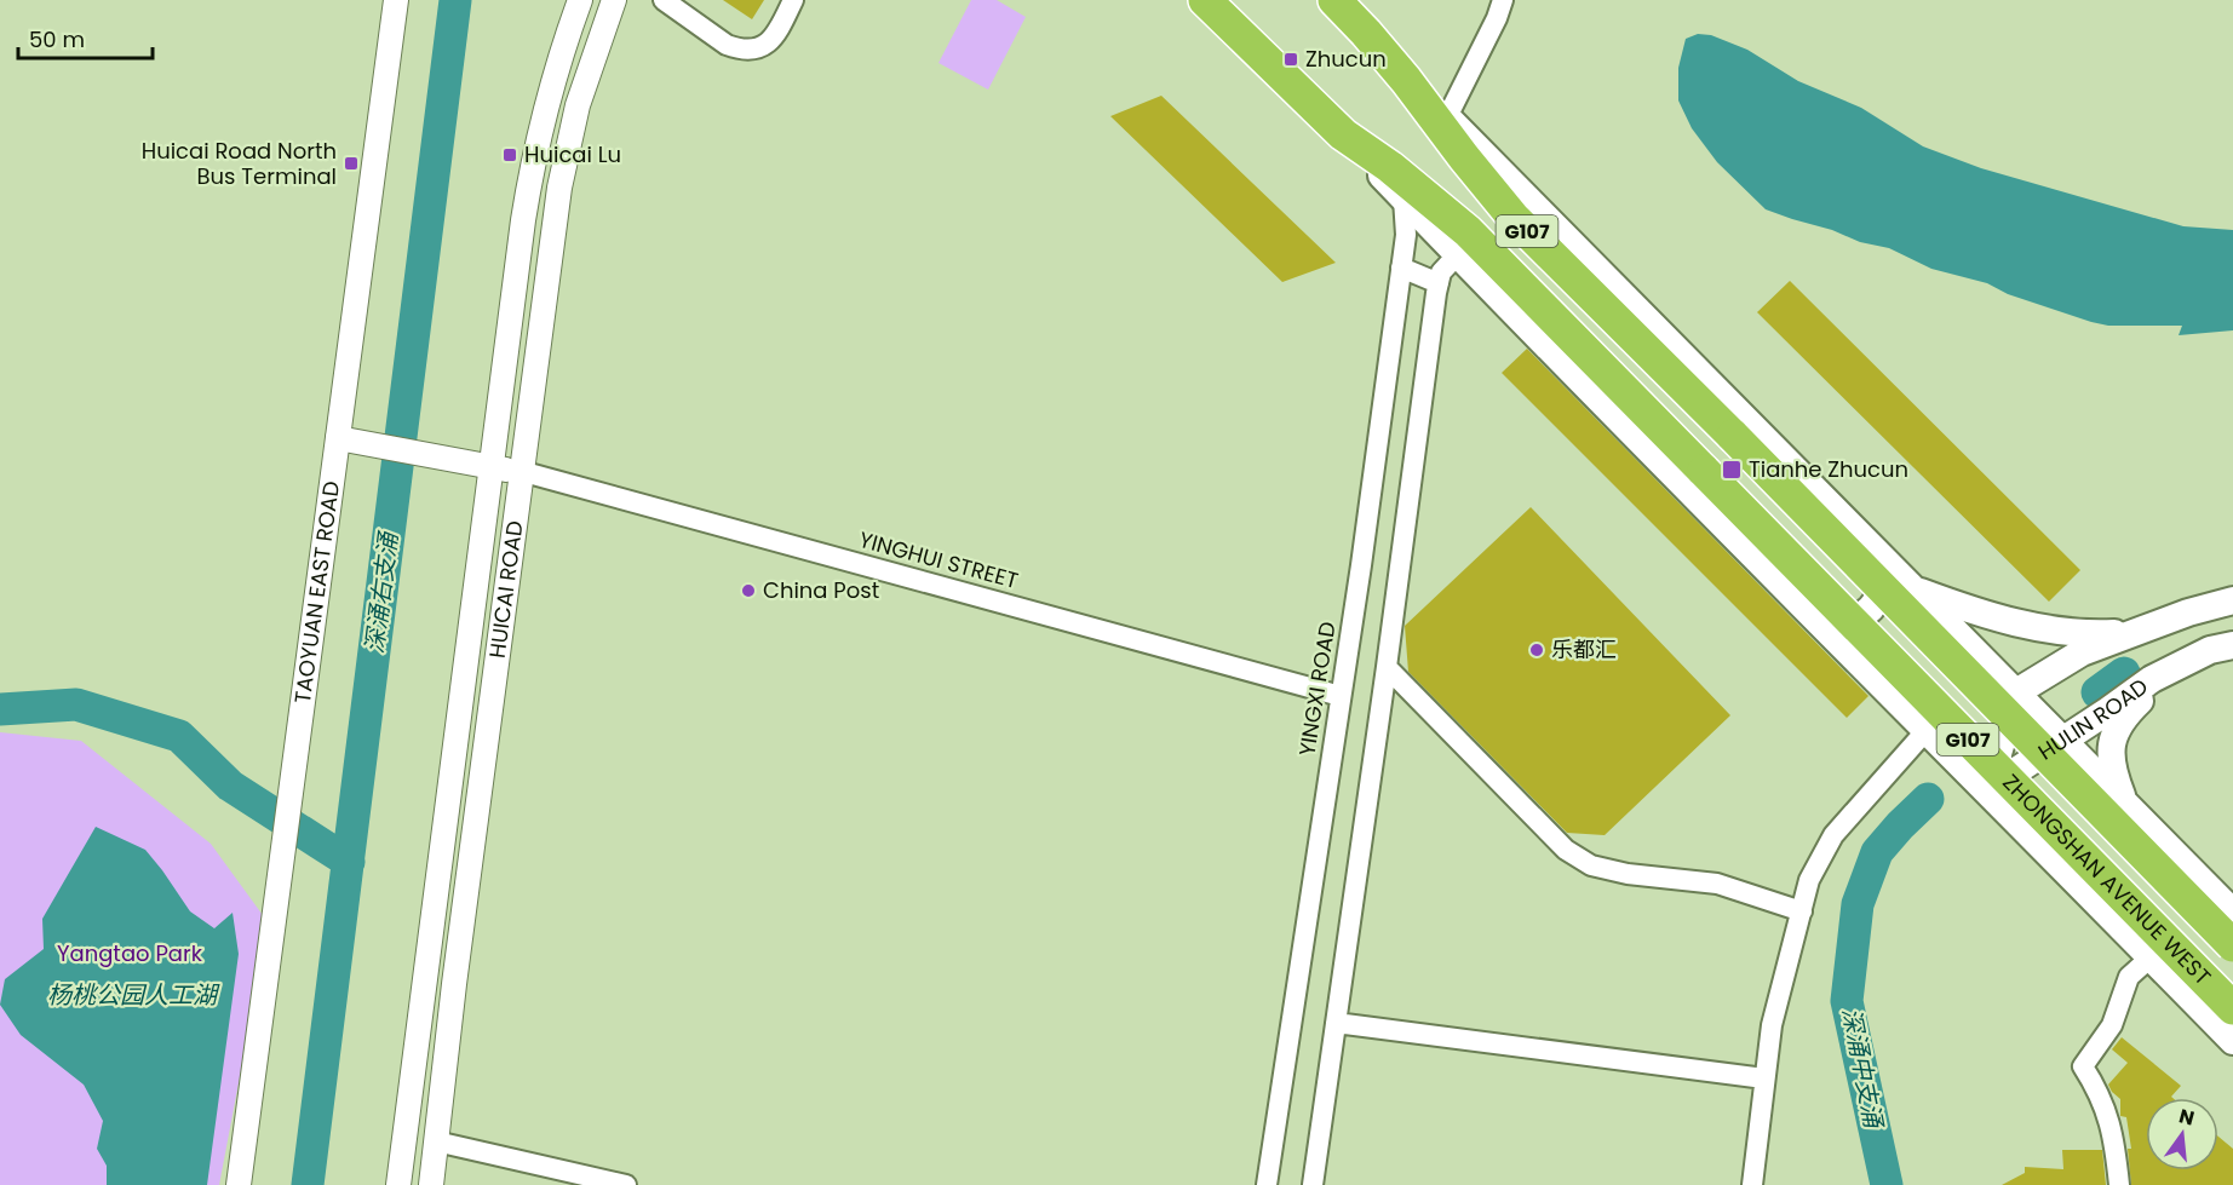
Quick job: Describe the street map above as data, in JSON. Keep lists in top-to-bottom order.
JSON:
{
  "streets": {
    "highway": ["G107", "ZHONGSHAN AVENUE WEST"],
    "main road": ["HULIN ROAD"],
    "street": [
      "YINGHUI STREET",
      "HUICAI ROAD",
      "TAOYUAN EAST ROAD",
      "YINGXI ROAD"
    ]
  },
  "crossings": [
    ["G107", "ZHONGSHAN AVENUE WEST"],
    ["YINGHUI STREET", "HUICAI ROAD"],
    ["YINGHUI STREET", "YINGXI ROAD"]
  ],
  "water": ["深涌右支涌", "杨桃公园人工湖", "深涌中支涌"],
  "parks": ["Yangtao Park"],
  "places": {
    "transit": [
      "Zhucun",
      "Huicai Lu",
      "Huicai Road North Bus Terminal",
      "Tianhe Zhucun"
    ],
    "other": ["China Post", "乐都汇"]
  },
  "scale_bar": "50 m",
  "north": "top"
}
